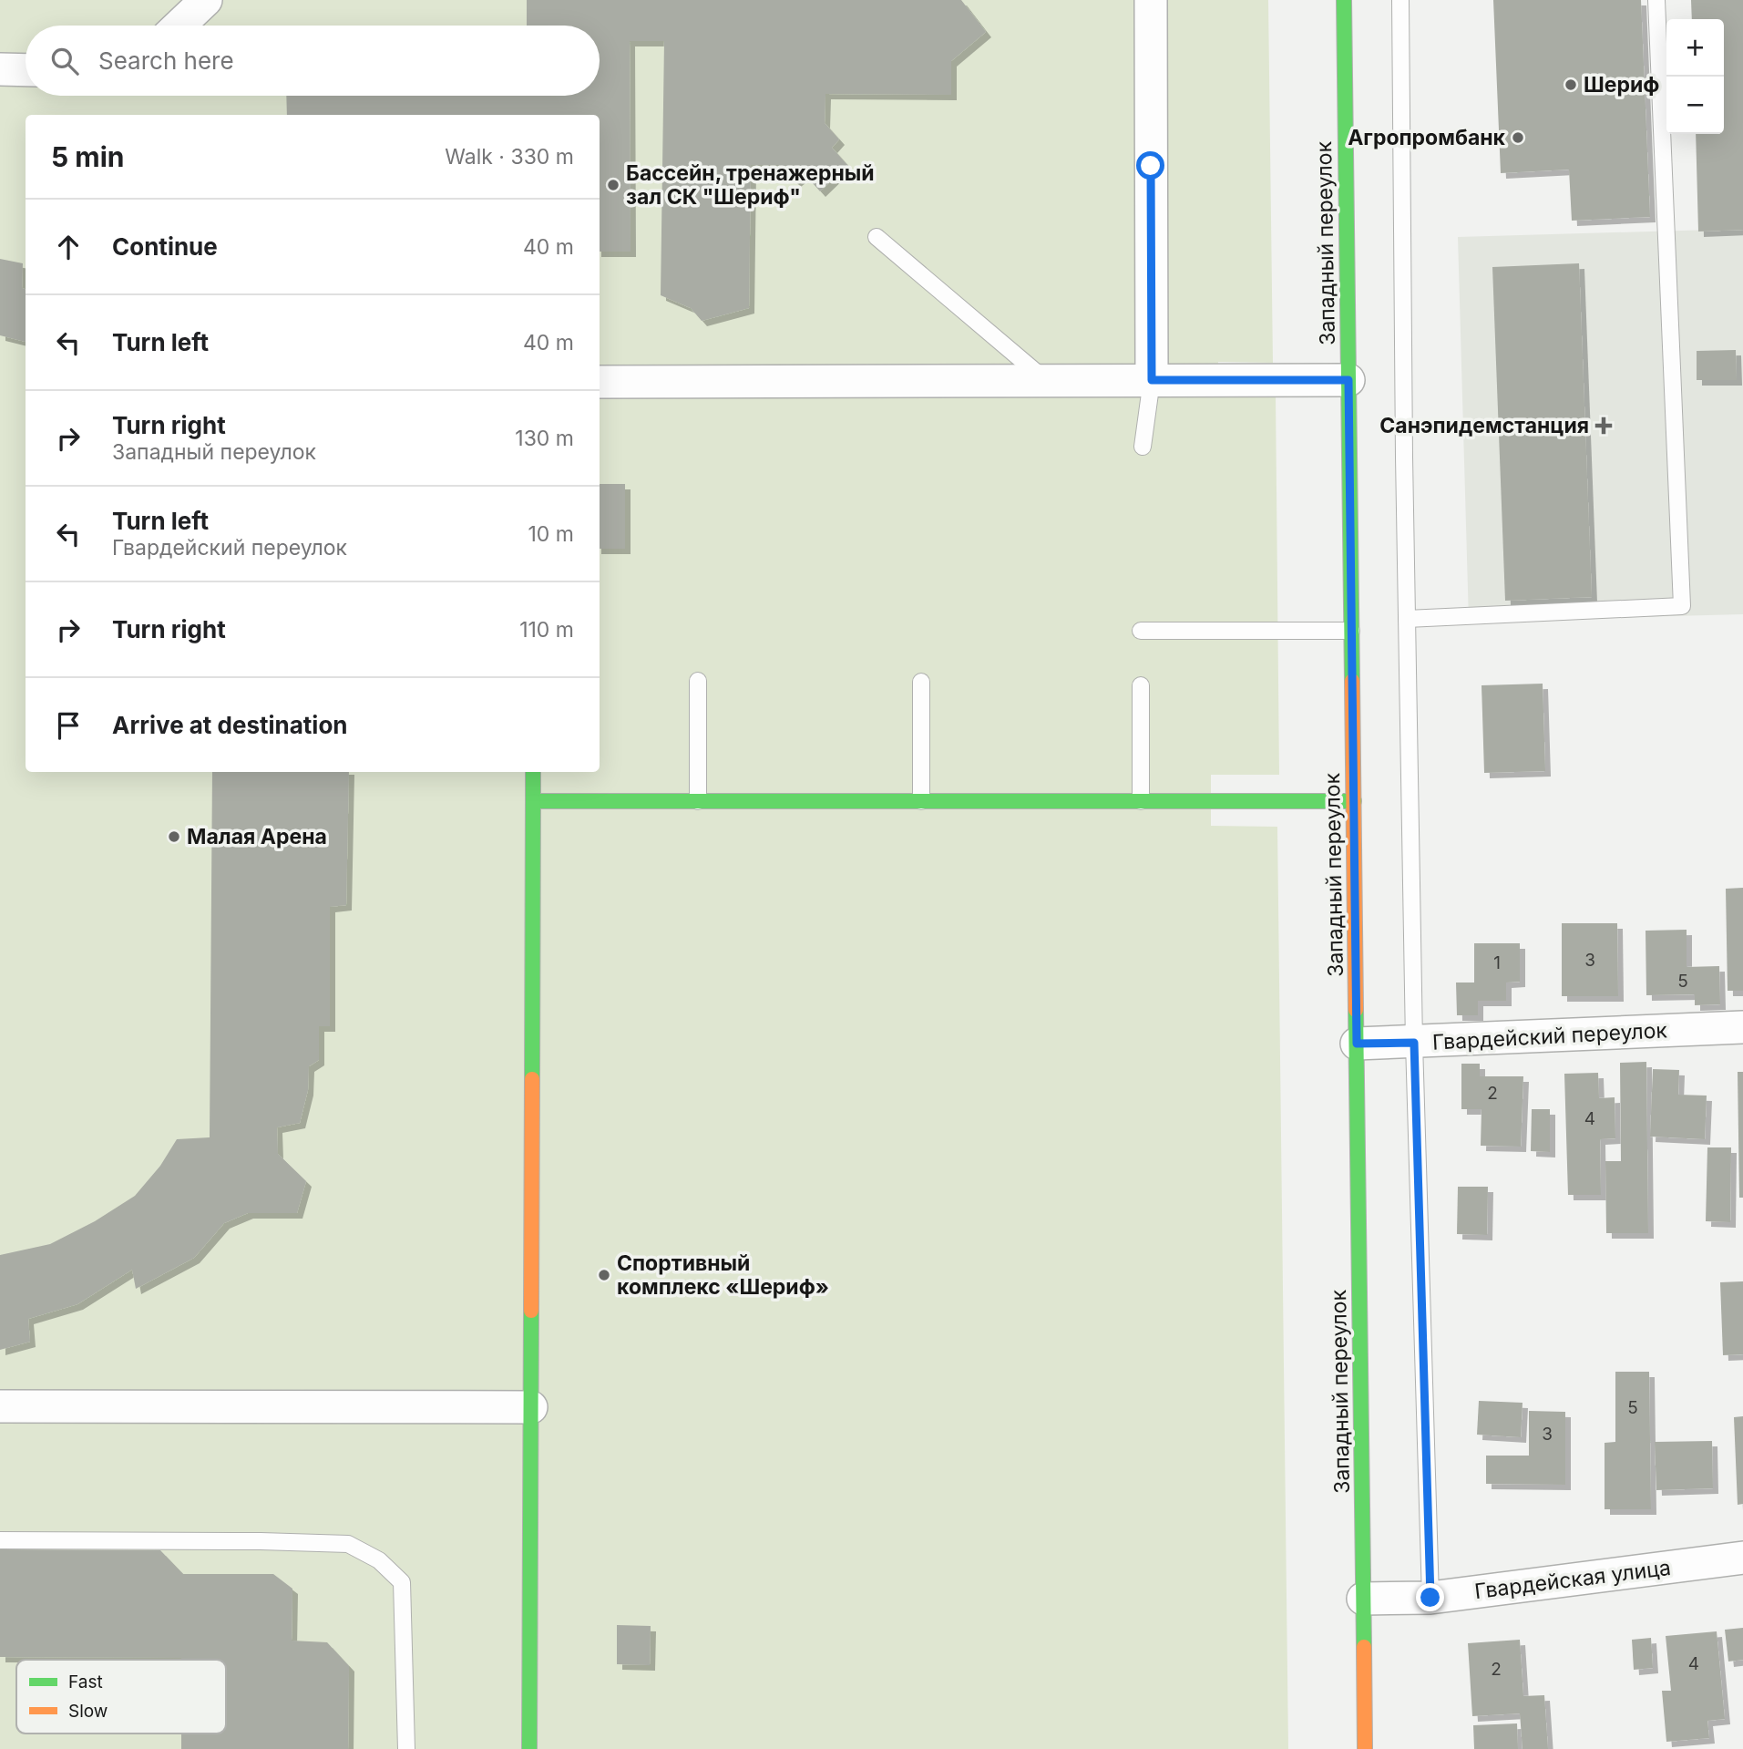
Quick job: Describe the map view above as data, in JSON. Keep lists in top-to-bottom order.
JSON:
{
  "streets": {
    "street": ["Западный переулок", "Гвардейский переулок", "Гвардейская улица"]
  },
  "crossings": [
    ["Западный переулок", "Гвардейский переулок"],
    ["Западный переулок", "Гвардейская улица"]
  ],
  "places": {
    "other": [
      "Шериф",
      "Агропромбанк",
      "Бассейн, тренажерный зал СК \"Шериф\"",
      "Малая Арена",
      "Спортивный комплекс «Шериф»"
    ],
    "health": ["Санэпидемстанция"]
  },
  "house_numbers": [
    "3",
    "1",
    "5",
    "2",
    "4",
    "5",
    "3",
    "4",
    "2"
  ],
  "legend": ["Fast", "Slow"],
  "page": {
    "map_buttons": ["+", "−"],
    "search": "Search here",
    "heading": ["5 min", "Walk · 330 m"],
    "list": [
      ["Continue", "40 m"],
      ["Turn left", "40 m"],
      ["Turn right", "Западный переулок", "130 m"],
      ["Turn left", "Гвардейский переулок", "10 m"],
      ["Turn right", "110 m"],
      "Arrive at destination"
    ]
  }
}
